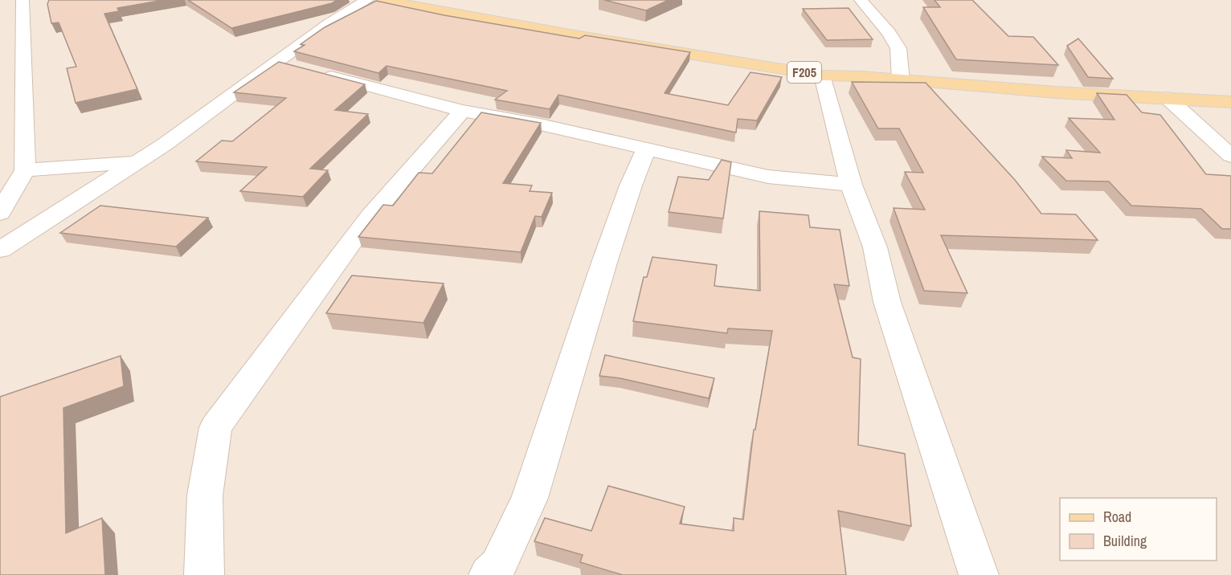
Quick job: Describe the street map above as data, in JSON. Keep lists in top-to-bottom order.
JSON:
{
  "streets": {
    "main road": ["F205"]
  },
  "legend": ["Road", "Building"]
}
